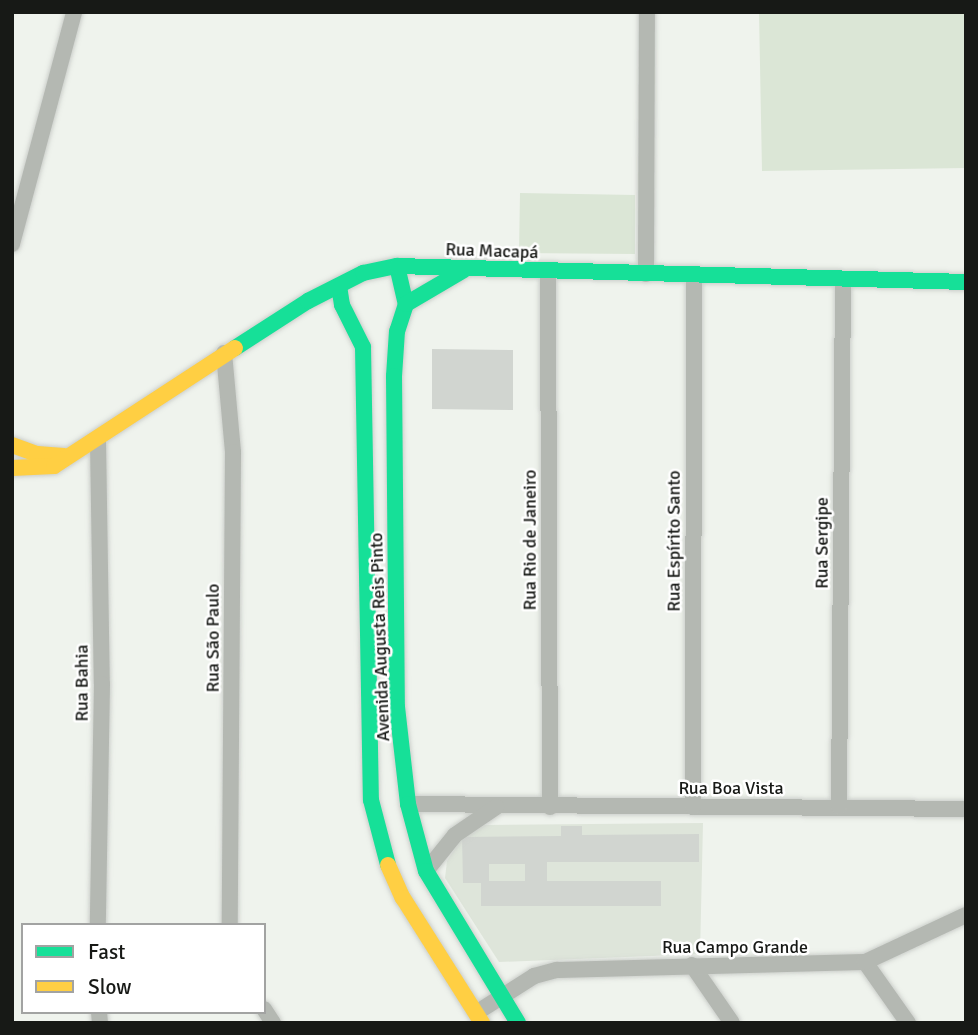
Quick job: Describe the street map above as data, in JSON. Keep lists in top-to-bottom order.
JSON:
{
  "streets": {
    "street": [
      "Rua Macapá",
      "Rua Rio de Janeiro",
      "Rua Espírito Santo",
      "Rua Sergipe",
      "Avenida Augusta Reis Pinto",
      "Rua São Paulo",
      "Rua Bahia",
      "Rua Boa Vista",
      "Rua Campo Grande"
    ]
  },
  "crossings": [
    ["Rua Macapá", "Rua Rio de Janeiro"],
    ["Rua Macapá", "Rua Espírito Santo"],
    ["Rua Macapá", "Rua Sergipe"],
    ["Rua Macapá", "Avenida Augusta Reis Pinto"],
    ["Rua Macapá", "Rua São Paulo"],
    ["Rua Macapá", "Rua Bahia"],
    ["Rua Rio de Janeiro", "Rua Boa Vista"],
    ["Rua Espírito Santo", "Rua Boa Vista"],
    ["Rua Sergipe", "Rua Boa Vista"],
    ["Avenida Augusta Reis Pinto", "Rua Boa Vista"],
    ["Avenida Augusta Reis Pinto", "Rua Campo Grande"]
  ],
  "legend": ["Fast", "Slow"]
}
